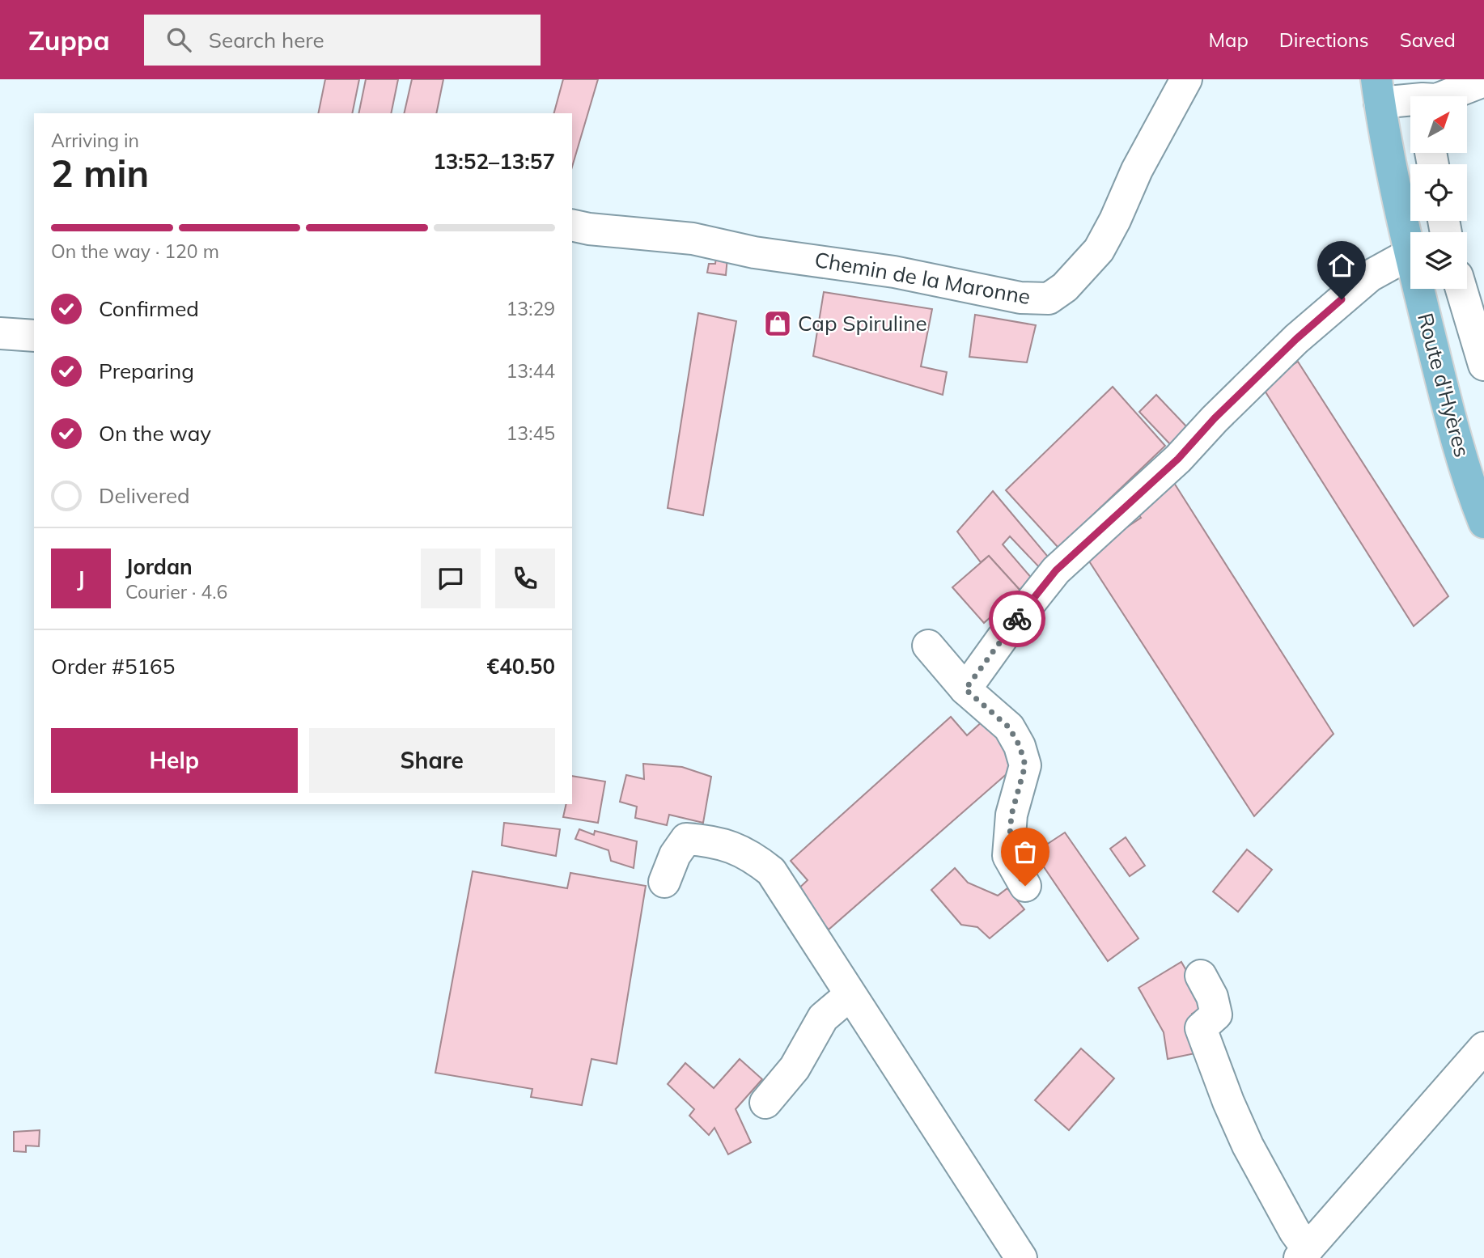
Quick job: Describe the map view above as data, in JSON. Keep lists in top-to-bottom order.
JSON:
{
  "streets": {
    "main road": ["Route d'Hyères"],
    "street": ["Chemin de la Maronne"]
  },
  "places": {
    "shop": ["Cap Spiruline"]
  },
  "north": "top right",
  "page": {
    "header": "Zuppa",
    "search": "Search here",
    "nav": ["Map", "Directions", "Saved"],
    "heading": ["2 min", "Arriving in", "13:52–13:57"],
    "panel": [
      "Jordan",
      "Courier · 4.6",
      "Order #5165",
      "€40.50"
    ],
    "bar": "On the way · 120 m",
    "list": [
      ["Confirmed", "13:29"],
      ["Preparing", "13:44"],
      ["On the way", "13:45"],
      "Delivered"
    ],
    "round": "J",
    "buttons": ["Help", "Share"]
  }
}
